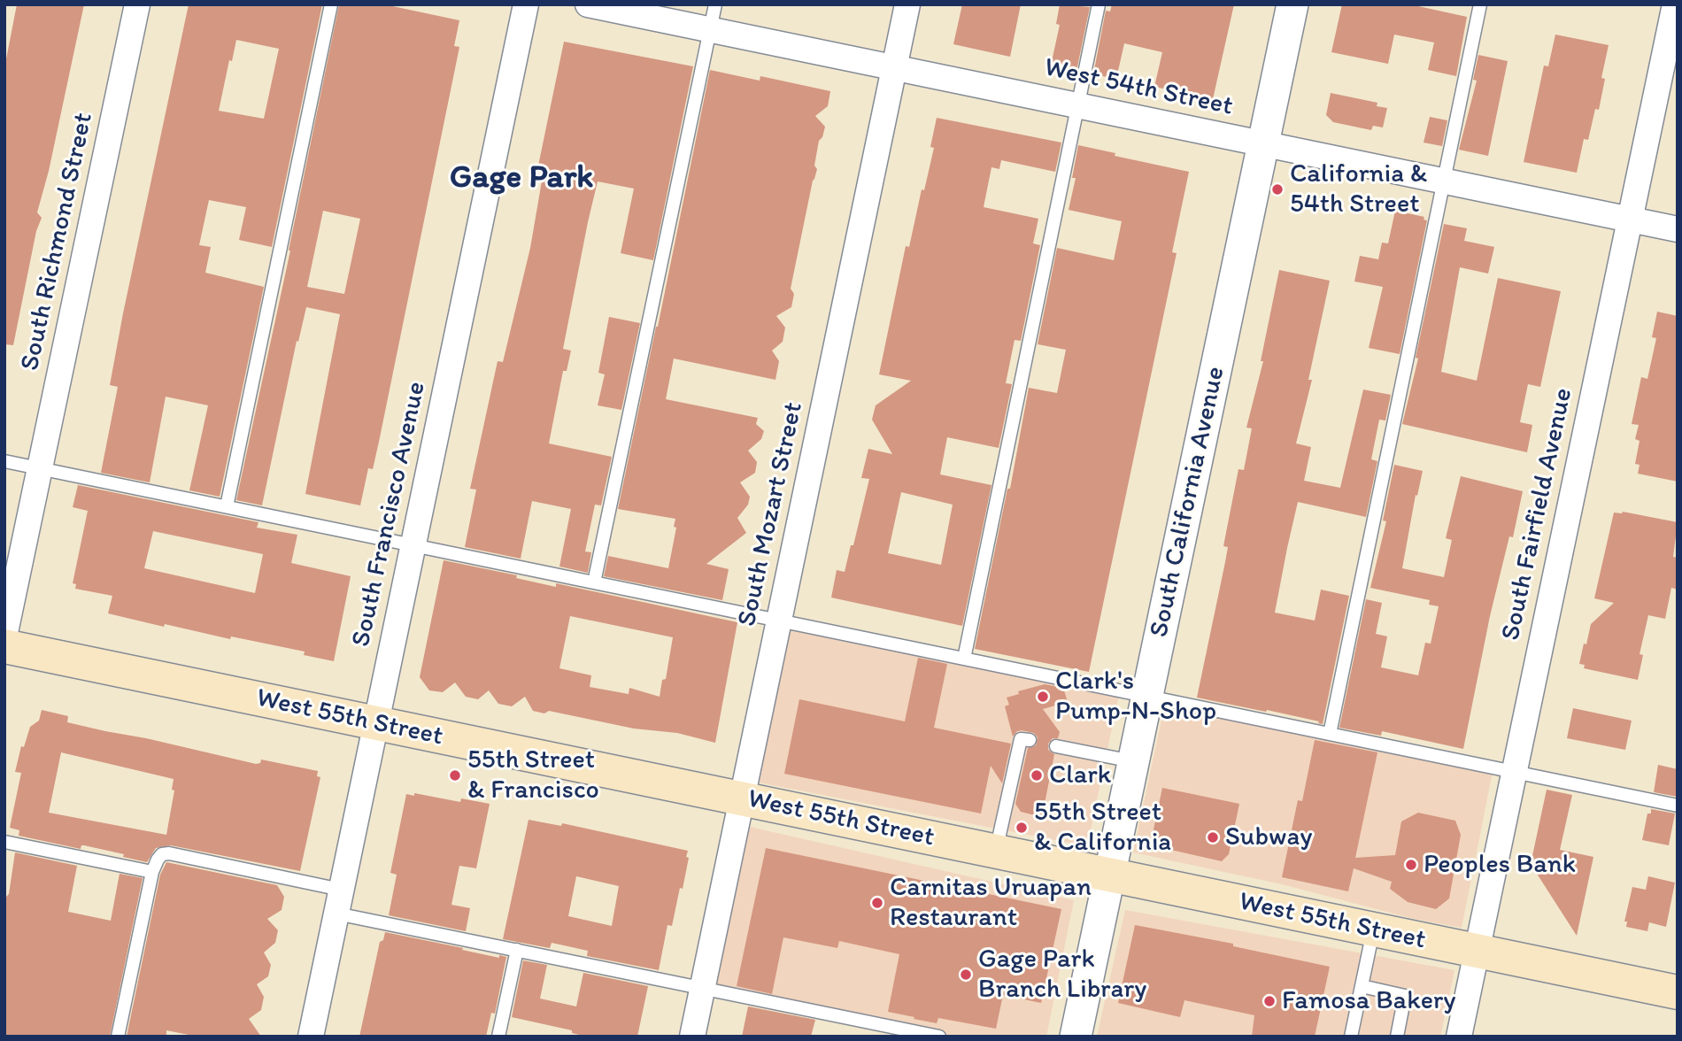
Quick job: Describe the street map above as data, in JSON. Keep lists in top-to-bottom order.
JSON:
{
  "streets": {
    "main road": ["West 55th Street"],
    "street": [
      "West 54th Street",
      "South Richmond Street",
      "South California Avenue",
      "South Francisco Avenue",
      "South Mozart Street",
      "South Fairfield Avenue"
    ]
  },
  "crossings": [
    ["West 54th Street", "South California Avenue"],
    ["West 54th Street", "South Mozart Street"],
    ["West 54th Street", "South Fairfield Avenue"],
    ["South California Avenue", "West 55th Street"],
    ["South Francisco Avenue", "West 55th Street"],
    ["South Mozart Street", "West 55th Street"],
    ["South Fairfield Avenue", "West 55th Street"]
  ],
  "districts": ["Gage Park"],
  "places": [
    "California & 54th Street",
    "Clark's Pump-N-Shop",
    "55th Street & Francisco",
    "Clark",
    "55th Street & California",
    "Subway",
    "Peoples Bank",
    "Carnitas Uruapan Restaurant",
    "Gage Park Branch Library",
    "Famosa Bakery"
  ]
}
